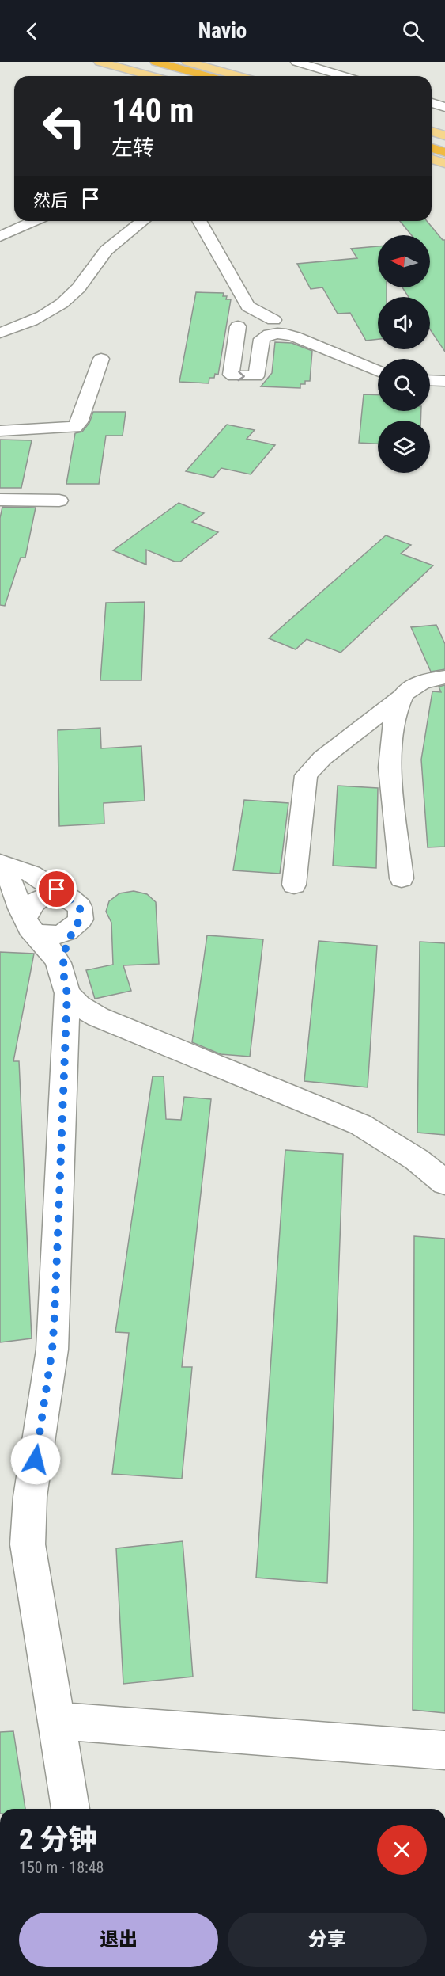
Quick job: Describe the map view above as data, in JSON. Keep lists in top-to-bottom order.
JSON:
{
  "north": "left",
  "page": {
    "header": "Navio",
    "turn": ["140 m", "左转"],
    "then": "然后",
    "heading": ["2 分钟", "150 m · 18:48"],
    "buttons": ["退出", "分享"]
  }
}
